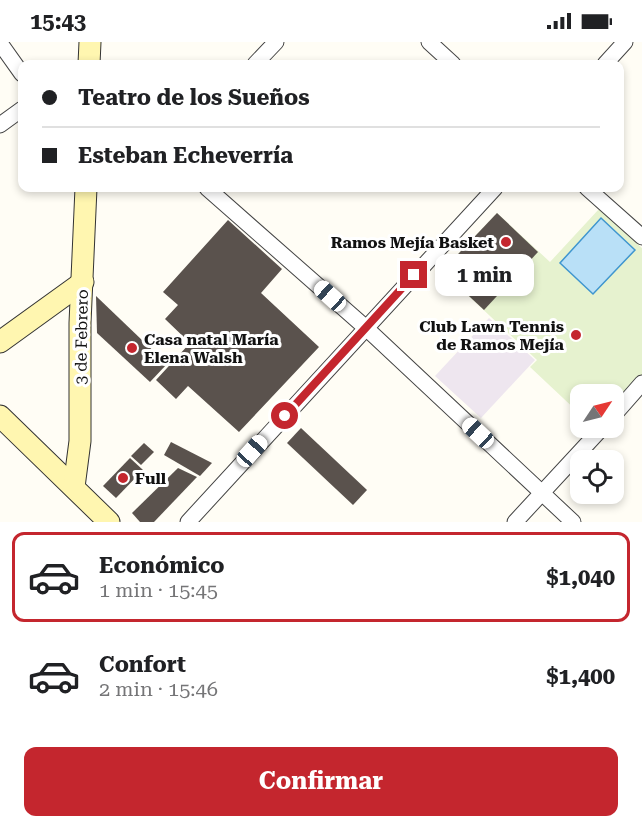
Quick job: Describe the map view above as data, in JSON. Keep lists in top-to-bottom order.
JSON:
{
  "streets": {
    "main road": ["3 de Febrero"]
  },
  "places": [
    "Ramos Mejía Basket",
    "Club Lawn Tennis de Ramos Mejía",
    "Casa natal María Elena Walsh",
    "Full"
  ],
  "north": "top right",
  "page": {
    "status": "15:43",
    "banner": ["Teatro de los Sueños", "Esteban Echeverría"],
    "bubble": "1 min",
    "list": [
      {
        "name": "Económico",
        "note": "1 min · 15:45",
        "value": "$1,040"
      },
      {
        "name": "Confort",
        "note": "2 min · 15:46",
        "value": "$1,400"
      }
    ],
    "buttons": "Confirmar"
  }
}
